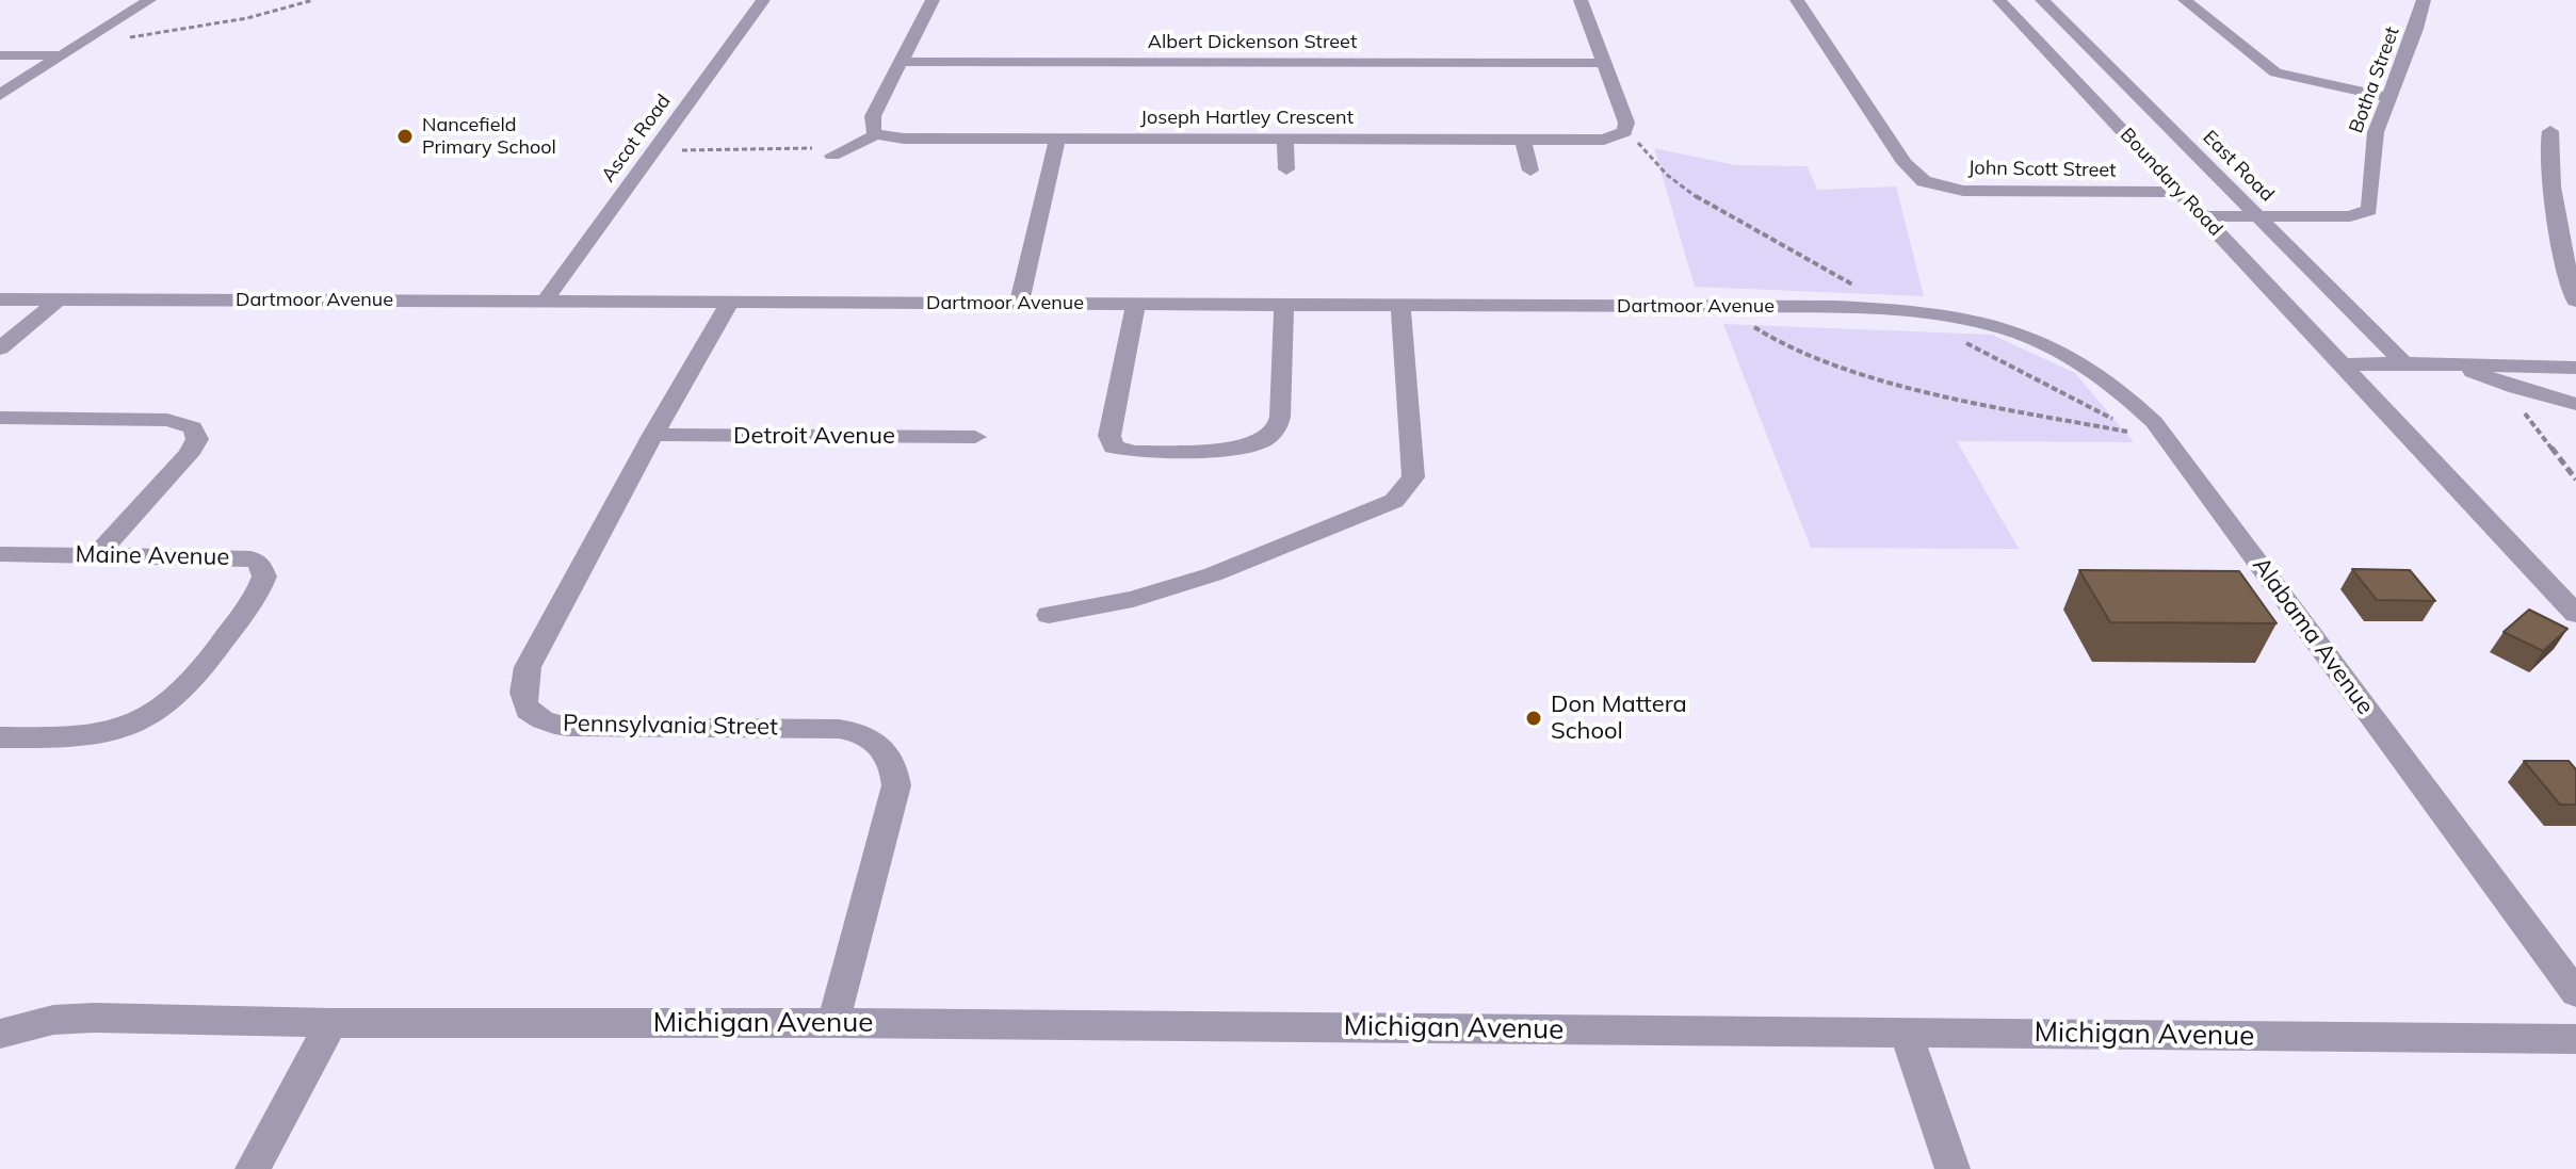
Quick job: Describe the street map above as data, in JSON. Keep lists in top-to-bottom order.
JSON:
{
  "streets": {
    "street": [
      "Albert Dickenson Street",
      "Botha Street",
      "Joseph Hartley Crescent",
      "Ascot Road",
      "East Road",
      "John Scott Street",
      "Boundary Road",
      "Dartmoor Avenue",
      "Detroit Avenue",
      "Maine Avenue",
      "Alabama Avenue",
      "Pennsylvania Street",
      "Michigan Avenue"
    ]
  },
  "crossings": [
    ["Albert Dickenson Street", "Joseph Hartley Crescent"],
    ["Botha Street", "East Road"],
    ["Botha Street", "Boundary Road"],
    ["Ascot Road", "Dartmoor Avenue"],
    ["John Scott Street", "Boundary Road"],
    ["Dartmoor Avenue", "Alabama Avenue"],
    ["Dartmoor Avenue", "Pennsylvania Street"],
    ["Detroit Avenue", "Pennsylvania Street"],
    ["Pennsylvania Street", "Michigan Avenue"]
  ],
  "places": ["Nancefield Primary School", "Don Mattera School"]
}
